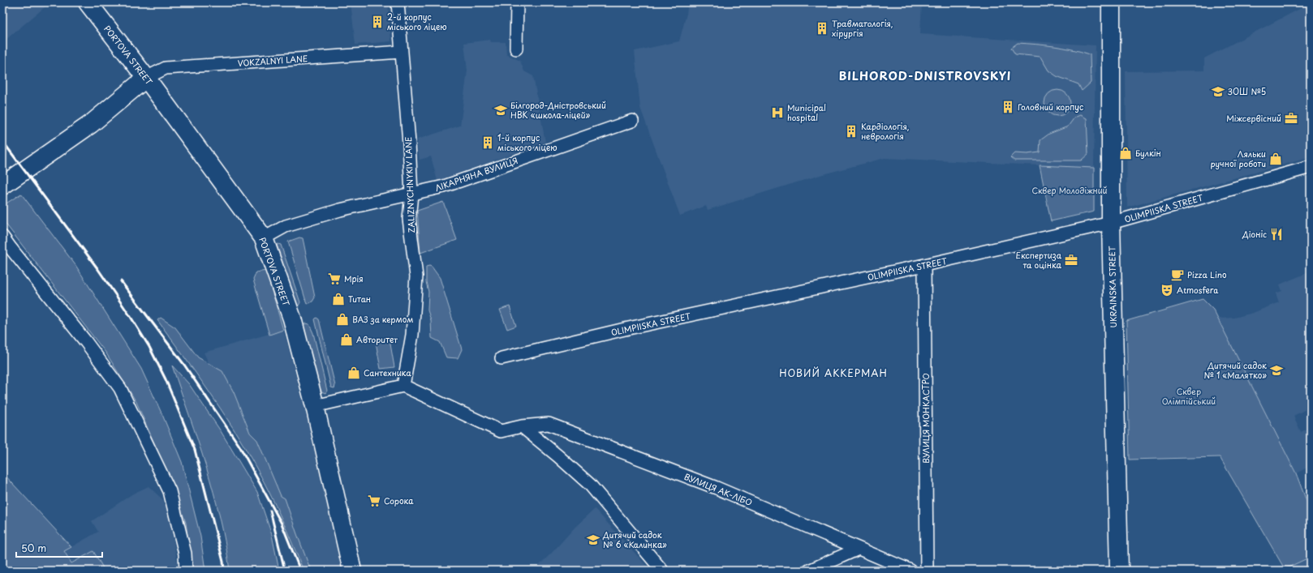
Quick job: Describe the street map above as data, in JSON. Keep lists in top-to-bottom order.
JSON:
{
  "streets": {
    "street": [
      "PORTOVA STREET",
      "VOKZALNYI LANE",
      "ЛІКАРНЯНА ВУЛИЦЯ",
      "ZALIZNYCHNYKIV LANE",
      "OLIMPIISKA STREET",
      "UKRAINSKA STREET",
      "ВУЛИЦЯ МОНКАСТРО",
      "ВУЛИЦЯ АК-ЛІБО"
    ]
  },
  "crossings": [
    ["PORTOVA STREET", "VOKZALNYI LANE"],
    ["PORTOVA STREET", "ЛІКАРНЯНА ВУЛИЦЯ"],
    ["VOKZALNYI LANE", "ZALIZNYCHNYKIV LANE"],
    ["ЛІКАРНЯНА ВУЛИЦЯ", "ZALIZNYCHNYKIV LANE"],
    ["OLIMPIISKA STREET", "UKRAINSKA STREET"],
    ["OLIMPIISKA STREET", "ВУЛИЦЯ МОНКАСТРО"]
  ],
  "districts": ["BILHOROD-DNISTROVSKYI", "НОВИЙ АККЕРМАН"],
  "parks": ["Сквер Молодіжний", "Сквер Олімпійський"],
  "places": {
    "building": [
      "2-й корпус міського ліцею",
      "Травматологія, хірургія",
      "Головний корпус",
      "Кардіологія, неврологія",
      "1-й корпус міського ліцею"
    ],
    "school or university": [
      "ЗОШ №5",
      "Білгород-Дністровський НВК «школа-ліцей»",
      "Дитячий садок № 1 «Малятко»",
      "Дитячий садок № 6 «Калинка»"
    ],
    "hospital": ["Municipal hospital"],
    "office": ["Міжсервісний", "Експертиза та оцінка"],
    "shop": [
      "Булкін",
      "Ляльки ручної роботи",
      "Титан",
      "ВАЗ за кермом",
      "Авторитет",
      "Сантехника"
    ],
    "restaurant": ["Діоніс"],
    "cafe": ["Pizza Lino"],
    "supermarket": ["Мрія", "Сорока"],
    "theatre": ["Atmosfera"]
  },
  "scale_bar": "50 m"
}
